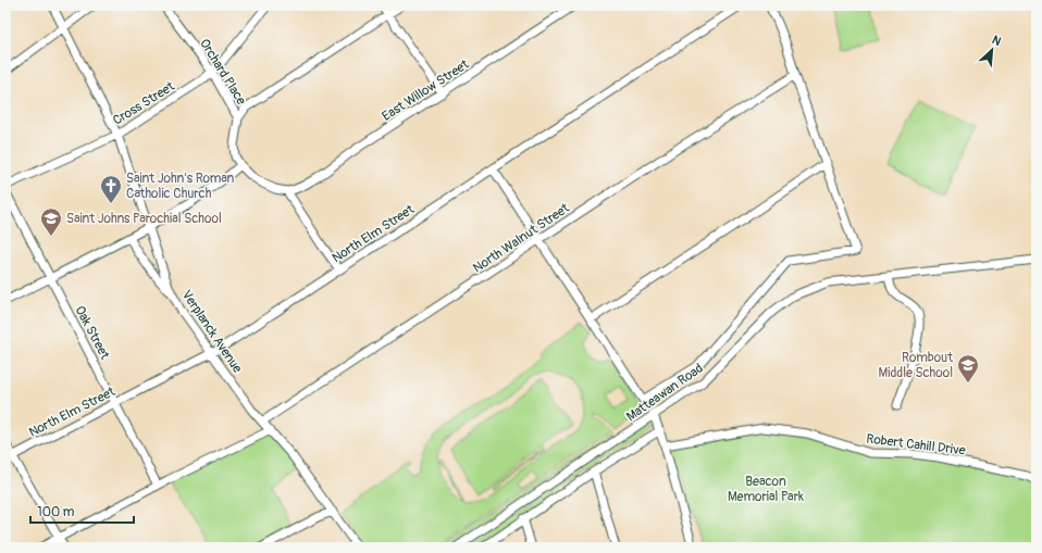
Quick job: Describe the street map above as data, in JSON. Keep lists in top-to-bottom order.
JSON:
{
  "streets": {
    "street": [
      "Orchard Place",
      "East Willow Street",
      "Cross Street",
      "North Elm Street",
      "North Walnut Street",
      "Verplanck Avenue",
      "Oak Street",
      "Matteawan Road",
      "Robert Cahill Drive"
    ]
  },
  "crossings": [
    ["Orchard Place", "Cross Street"],
    ["Cross Street", "Verplanck Avenue"],
    ["North Elm Street", "Verplanck Avenue"],
    ["North Elm Street", "Oak Street"],
    ["North Walnut Street", "Verplanck Avenue"]
  ],
  "parks": ["Beacon Memorial Park"],
  "places": {
    "church": ["Saint John's Roman Catholic Church"],
    "school or university": ["Saint Johns Parochial School", "Rombout Middle School"]
  },
  "scale_bar": "100 m",
  "north": "top right"
}
